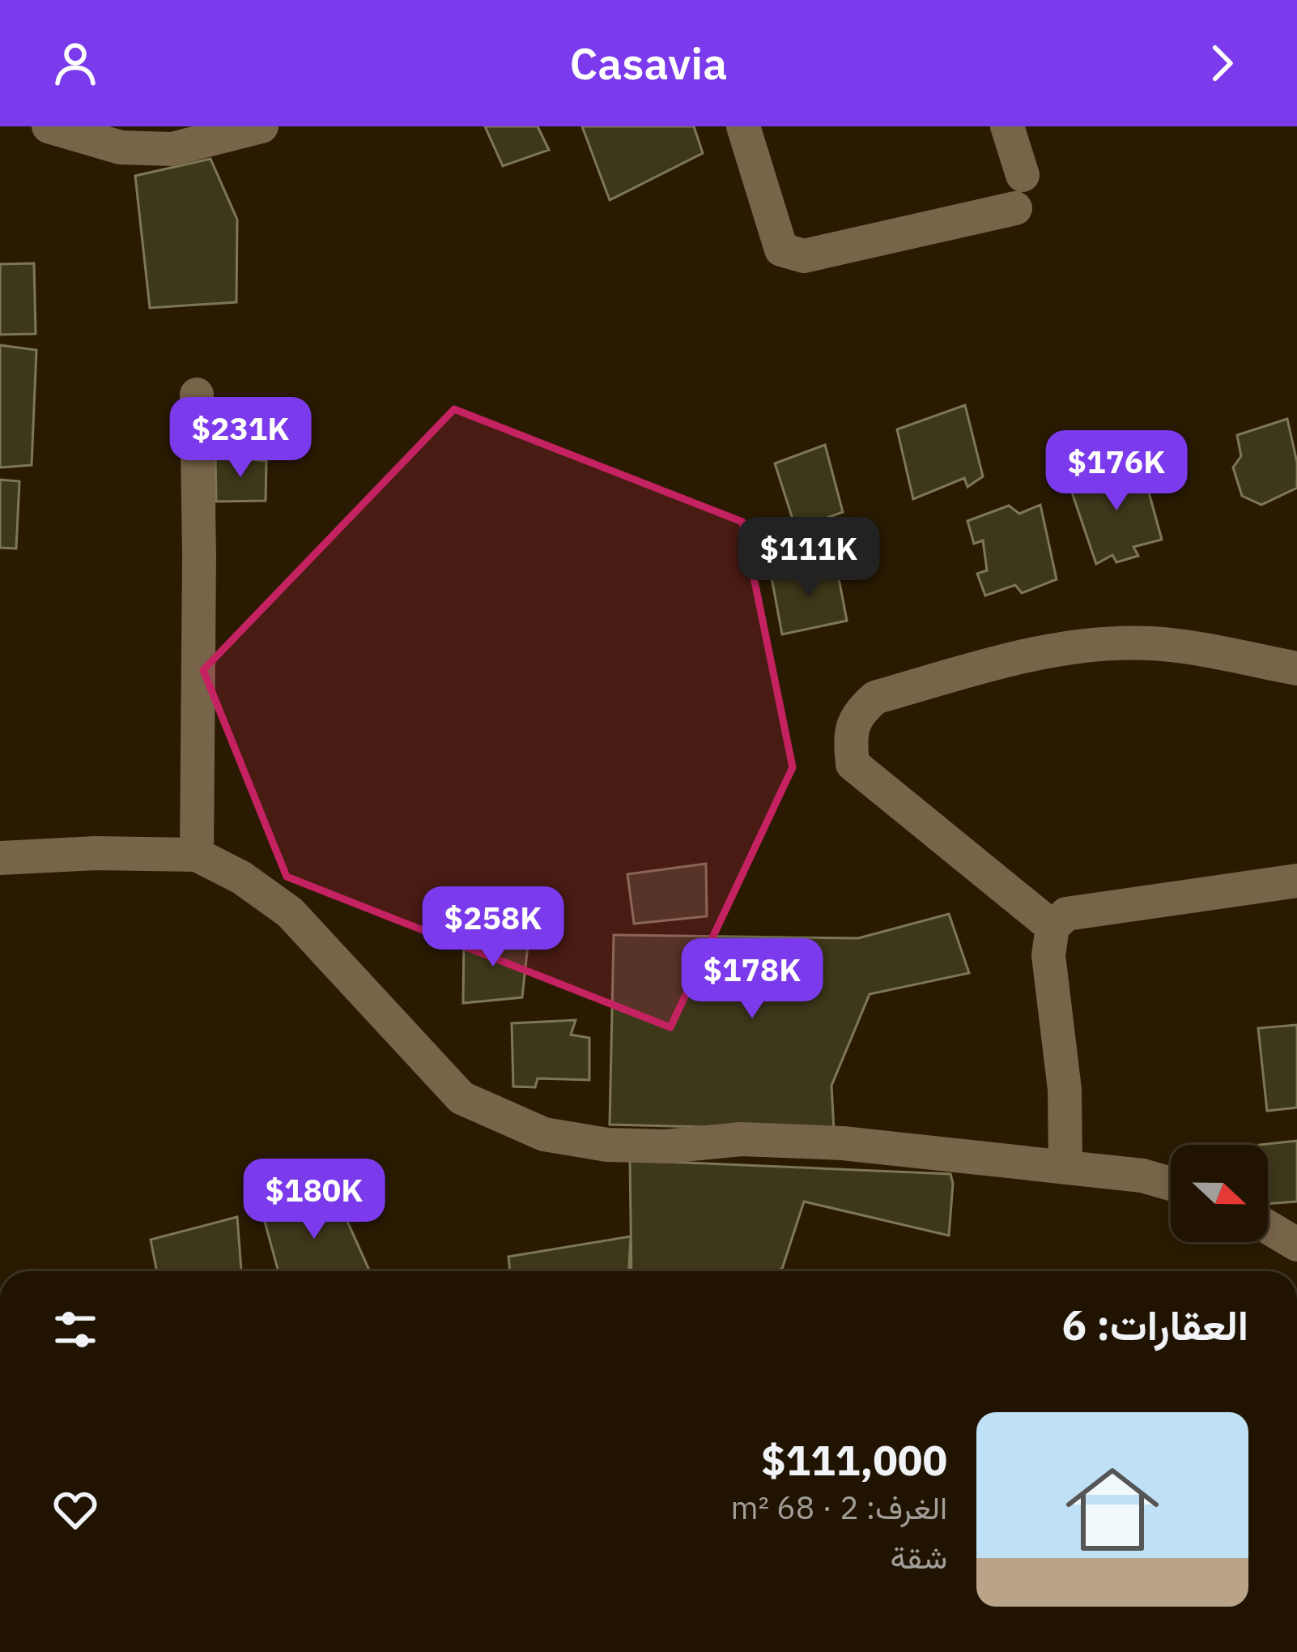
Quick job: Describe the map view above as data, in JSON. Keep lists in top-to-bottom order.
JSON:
{
  "north": "right",
  "page": {
    "header": "Casavia",
    "price": [
      "$231K",
      "$176K",
      "$111K",
      "$258K",
      "$178K",
      "$180K"
    ],
    "heading": "العقارات: 6",
    "list": [
      {
        "name": "$111,000",
        "note": "الغرف: 2 · 68 m² · شقة"
      }
    ]
  }
}
